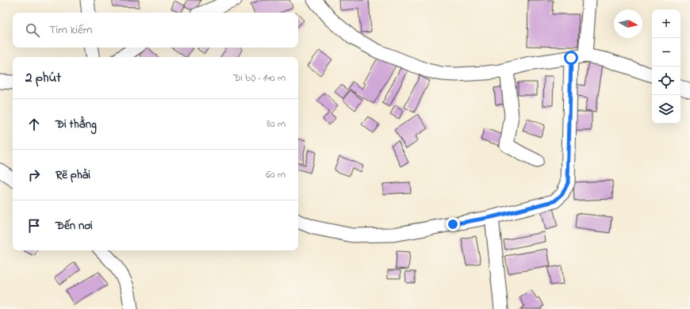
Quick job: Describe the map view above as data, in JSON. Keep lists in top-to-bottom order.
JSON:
{
  "north": "right",
  "page": {
    "map_buttons": ["+", "−"],
    "search": "Tìm kiếm",
    "heading": ["2 phút", "Đi bộ · 140 m"],
    "list": [
      ["Đi thẳng", "80 m"],
      ["Rẽ phải", "60 m"],
      "Đến nơi"
    ]
  }
}
